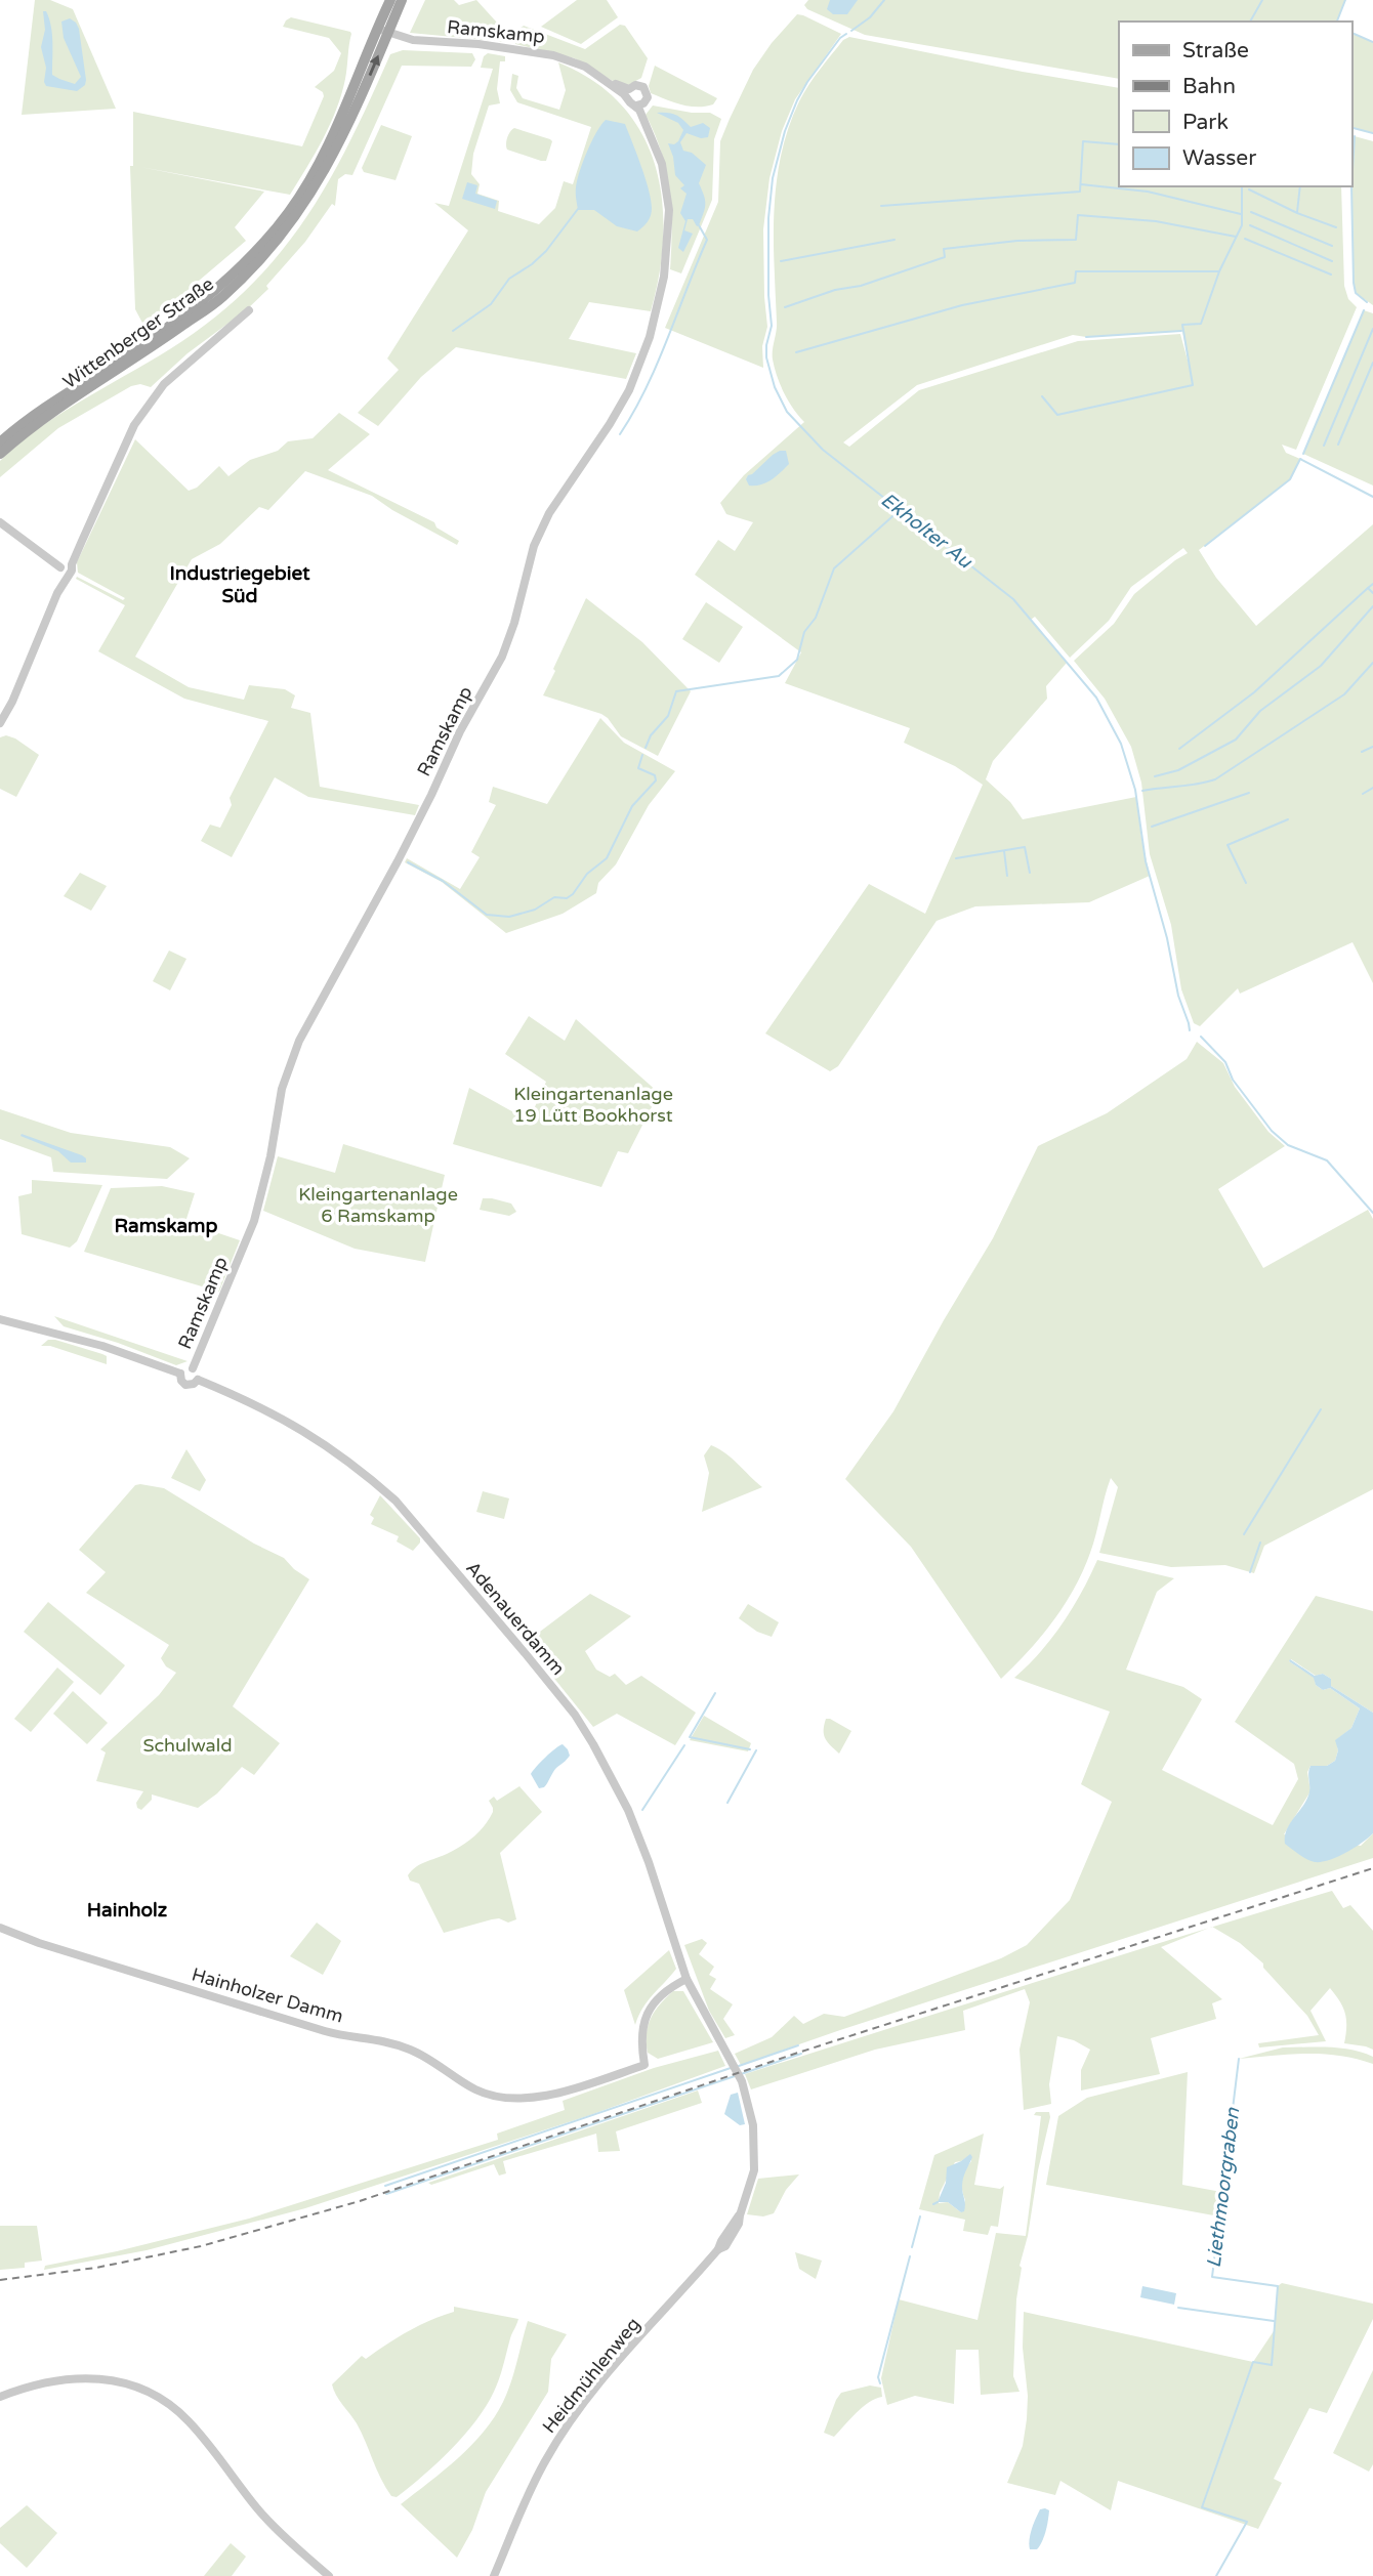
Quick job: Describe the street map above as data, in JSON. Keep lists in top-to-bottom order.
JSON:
{
  "streets": {
    "main road": ["Wittenberger Straße"],
    "street": [
      "Ramskamp",
      "Adenauerdamm",
      "Hainholzer Damm",
      "Heidmühlenweg"
    ]
  },
  "crossings": [
    ["Ramskamp", "Wittenberger Straße"],
    ["Ramskamp", "Adenauerdamm"],
    ["Adenauerdamm", "Hainholzer Damm"],
    ["Adenauerdamm", "Heidmühlenweg"],
    ["Hainholzer Damm", "Heidmühlenweg"]
  ],
  "districts": ["Industriegebiet Süd", "Ramskamp", "Hainholz"],
  "water": ["Ekholter Au", "Liethmoorgraben"],
  "parks": ["Kleingartenanlage 19 Lütt Bookhorst", "Kleingartenanlage 6 Ramskamp", "Schulwald"],
  "legend": [
    "Straße",
    "Bahn",
    "Park",
    "Wasser"
  ]
}
